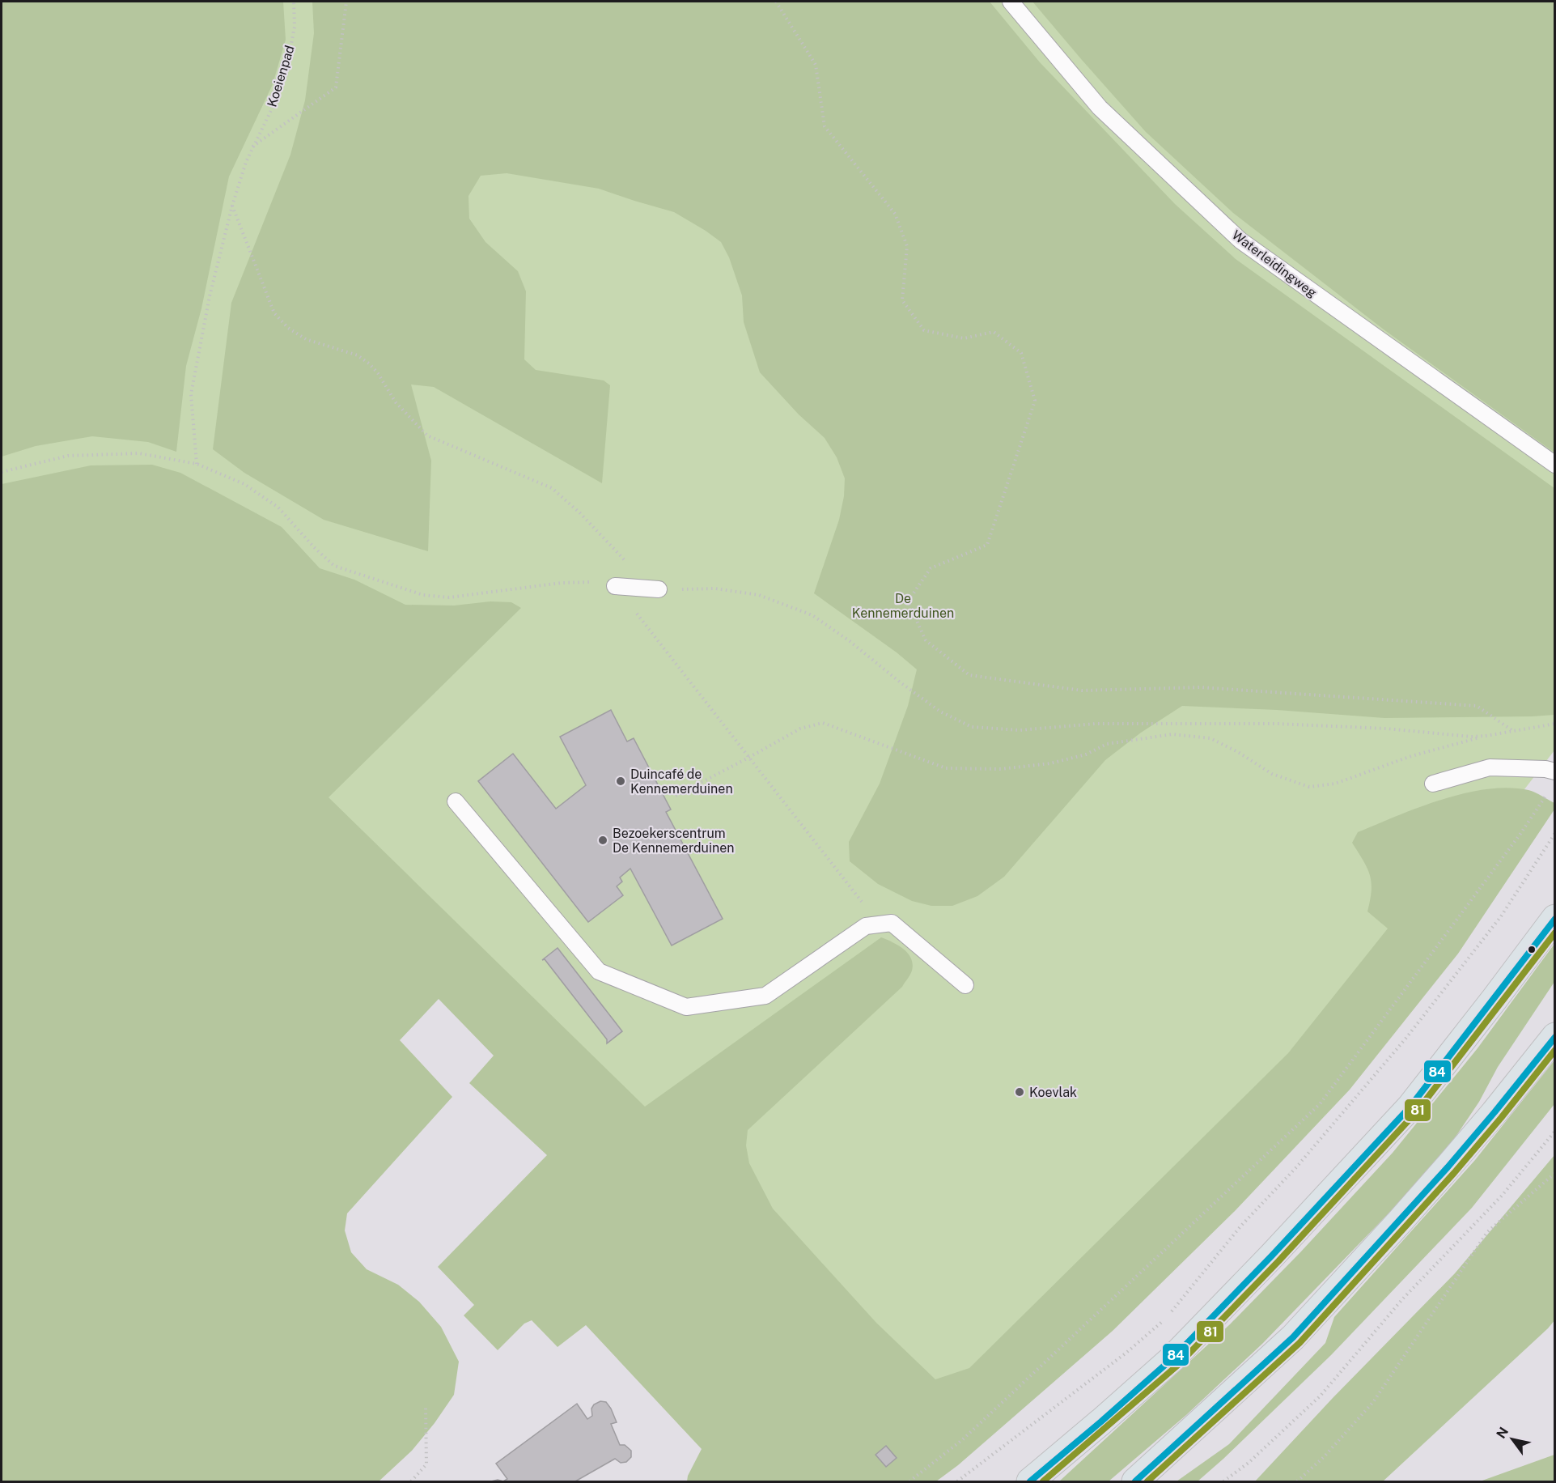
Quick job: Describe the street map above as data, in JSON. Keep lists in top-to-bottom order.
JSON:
{
  "streets": {
    "lane": ["Waterleidingweg"],
    "path": ["Koeienpad"]
  },
  "parks": ["De Kennemerduinen"],
  "places": ["Duincafé de Kennemerduinen", "Bezoekerscentrum De Kennemerduinen", "Koevlak"],
  "lines": ["transit line 84", "transit line 81"],
  "north": "top left"
}
